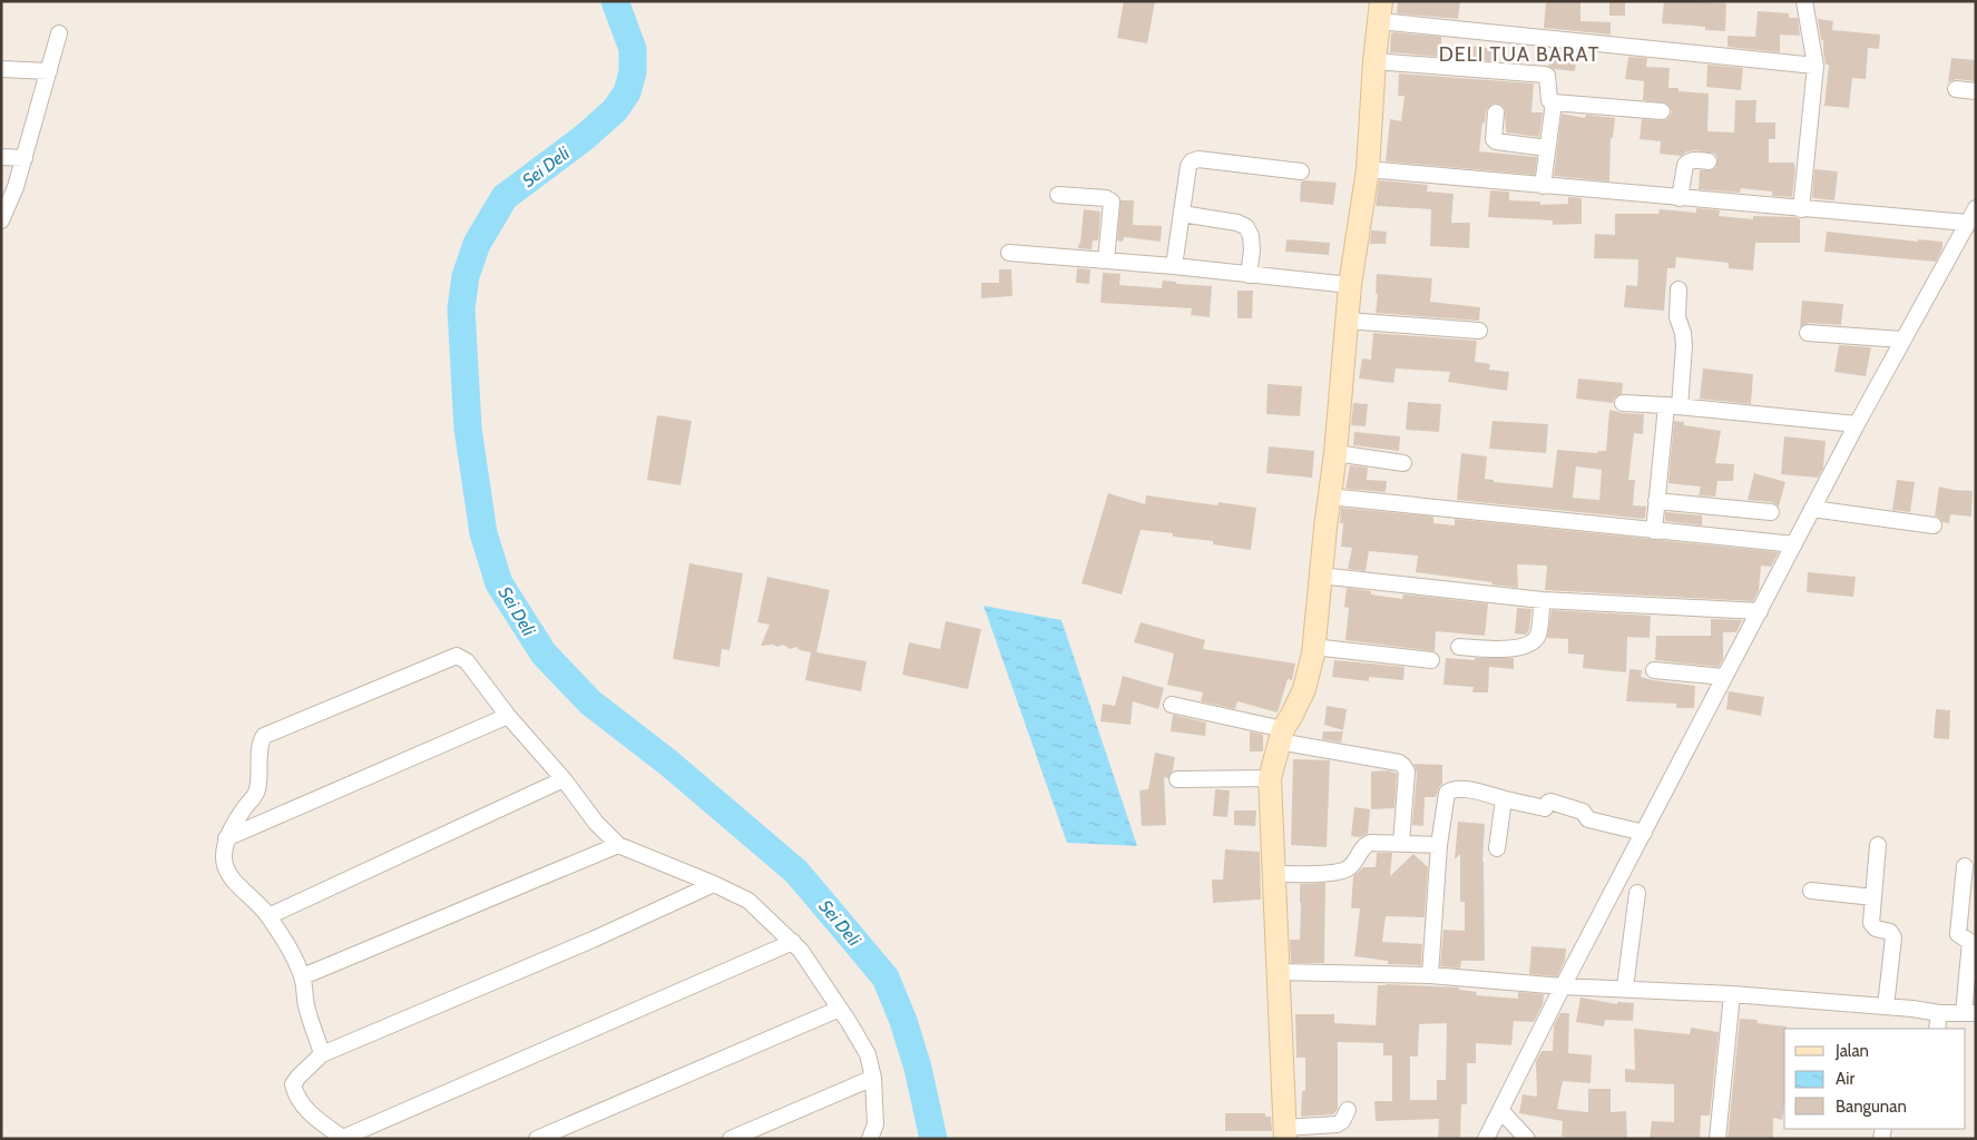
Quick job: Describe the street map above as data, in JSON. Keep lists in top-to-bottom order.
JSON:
{
  "districts": ["DELI TUA BARAT"],
  "water": ["Sei Deli"],
  "legend": ["Jalan", "Air", "Bangunan"]
}
